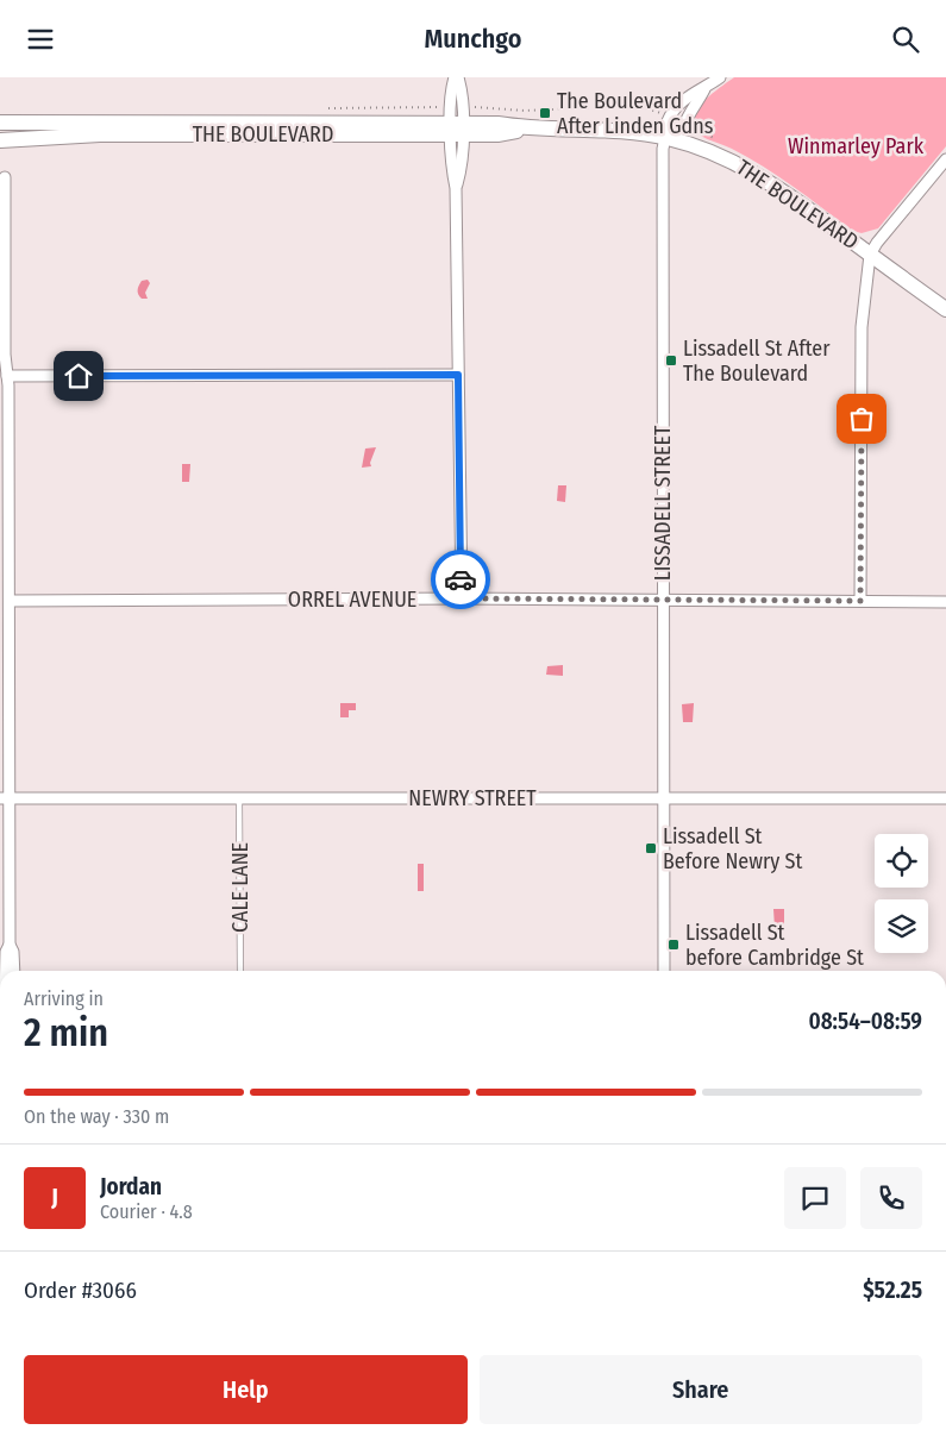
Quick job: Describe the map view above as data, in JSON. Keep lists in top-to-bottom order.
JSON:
{
  "streets": {
    "main road": ["THE BOULEVARD"],
    "street": ["LISSADELL STREET", "ORREL AVENUE", "NEWRY STREET"],
    "lane": ["CALE LANE"]
  },
  "crossings": [
    ["THE BOULEVARD", "LISSADELL STREET"],
    ["LISSADELL STREET", "ORREL AVENUE"],
    ["LISSADELL STREET", "NEWRY STREET"],
    ["NEWRY STREET", "CALE LANE"]
  ],
  "parks": ["Winmarley Park"],
  "places": {
    "transit": [
      "The Boulevard After Linden Gdns",
      "Lissadell St After The Boulevard",
      "Lissadell St Before Newry St",
      "Lissadell St before Cambridge St"
    ]
  },
  "page": {
    "header": "Munchgo",
    "heading": ["2 min", "Arriving in", "08:54–08:59"],
    "panel": [
      "Jordan",
      "Courier · 4.8",
      "Order #3066",
      "$52.25"
    ],
    "bar": "On the way · 330 m",
    "round": "J",
    "buttons": ["Help", "Share"]
  }
}
